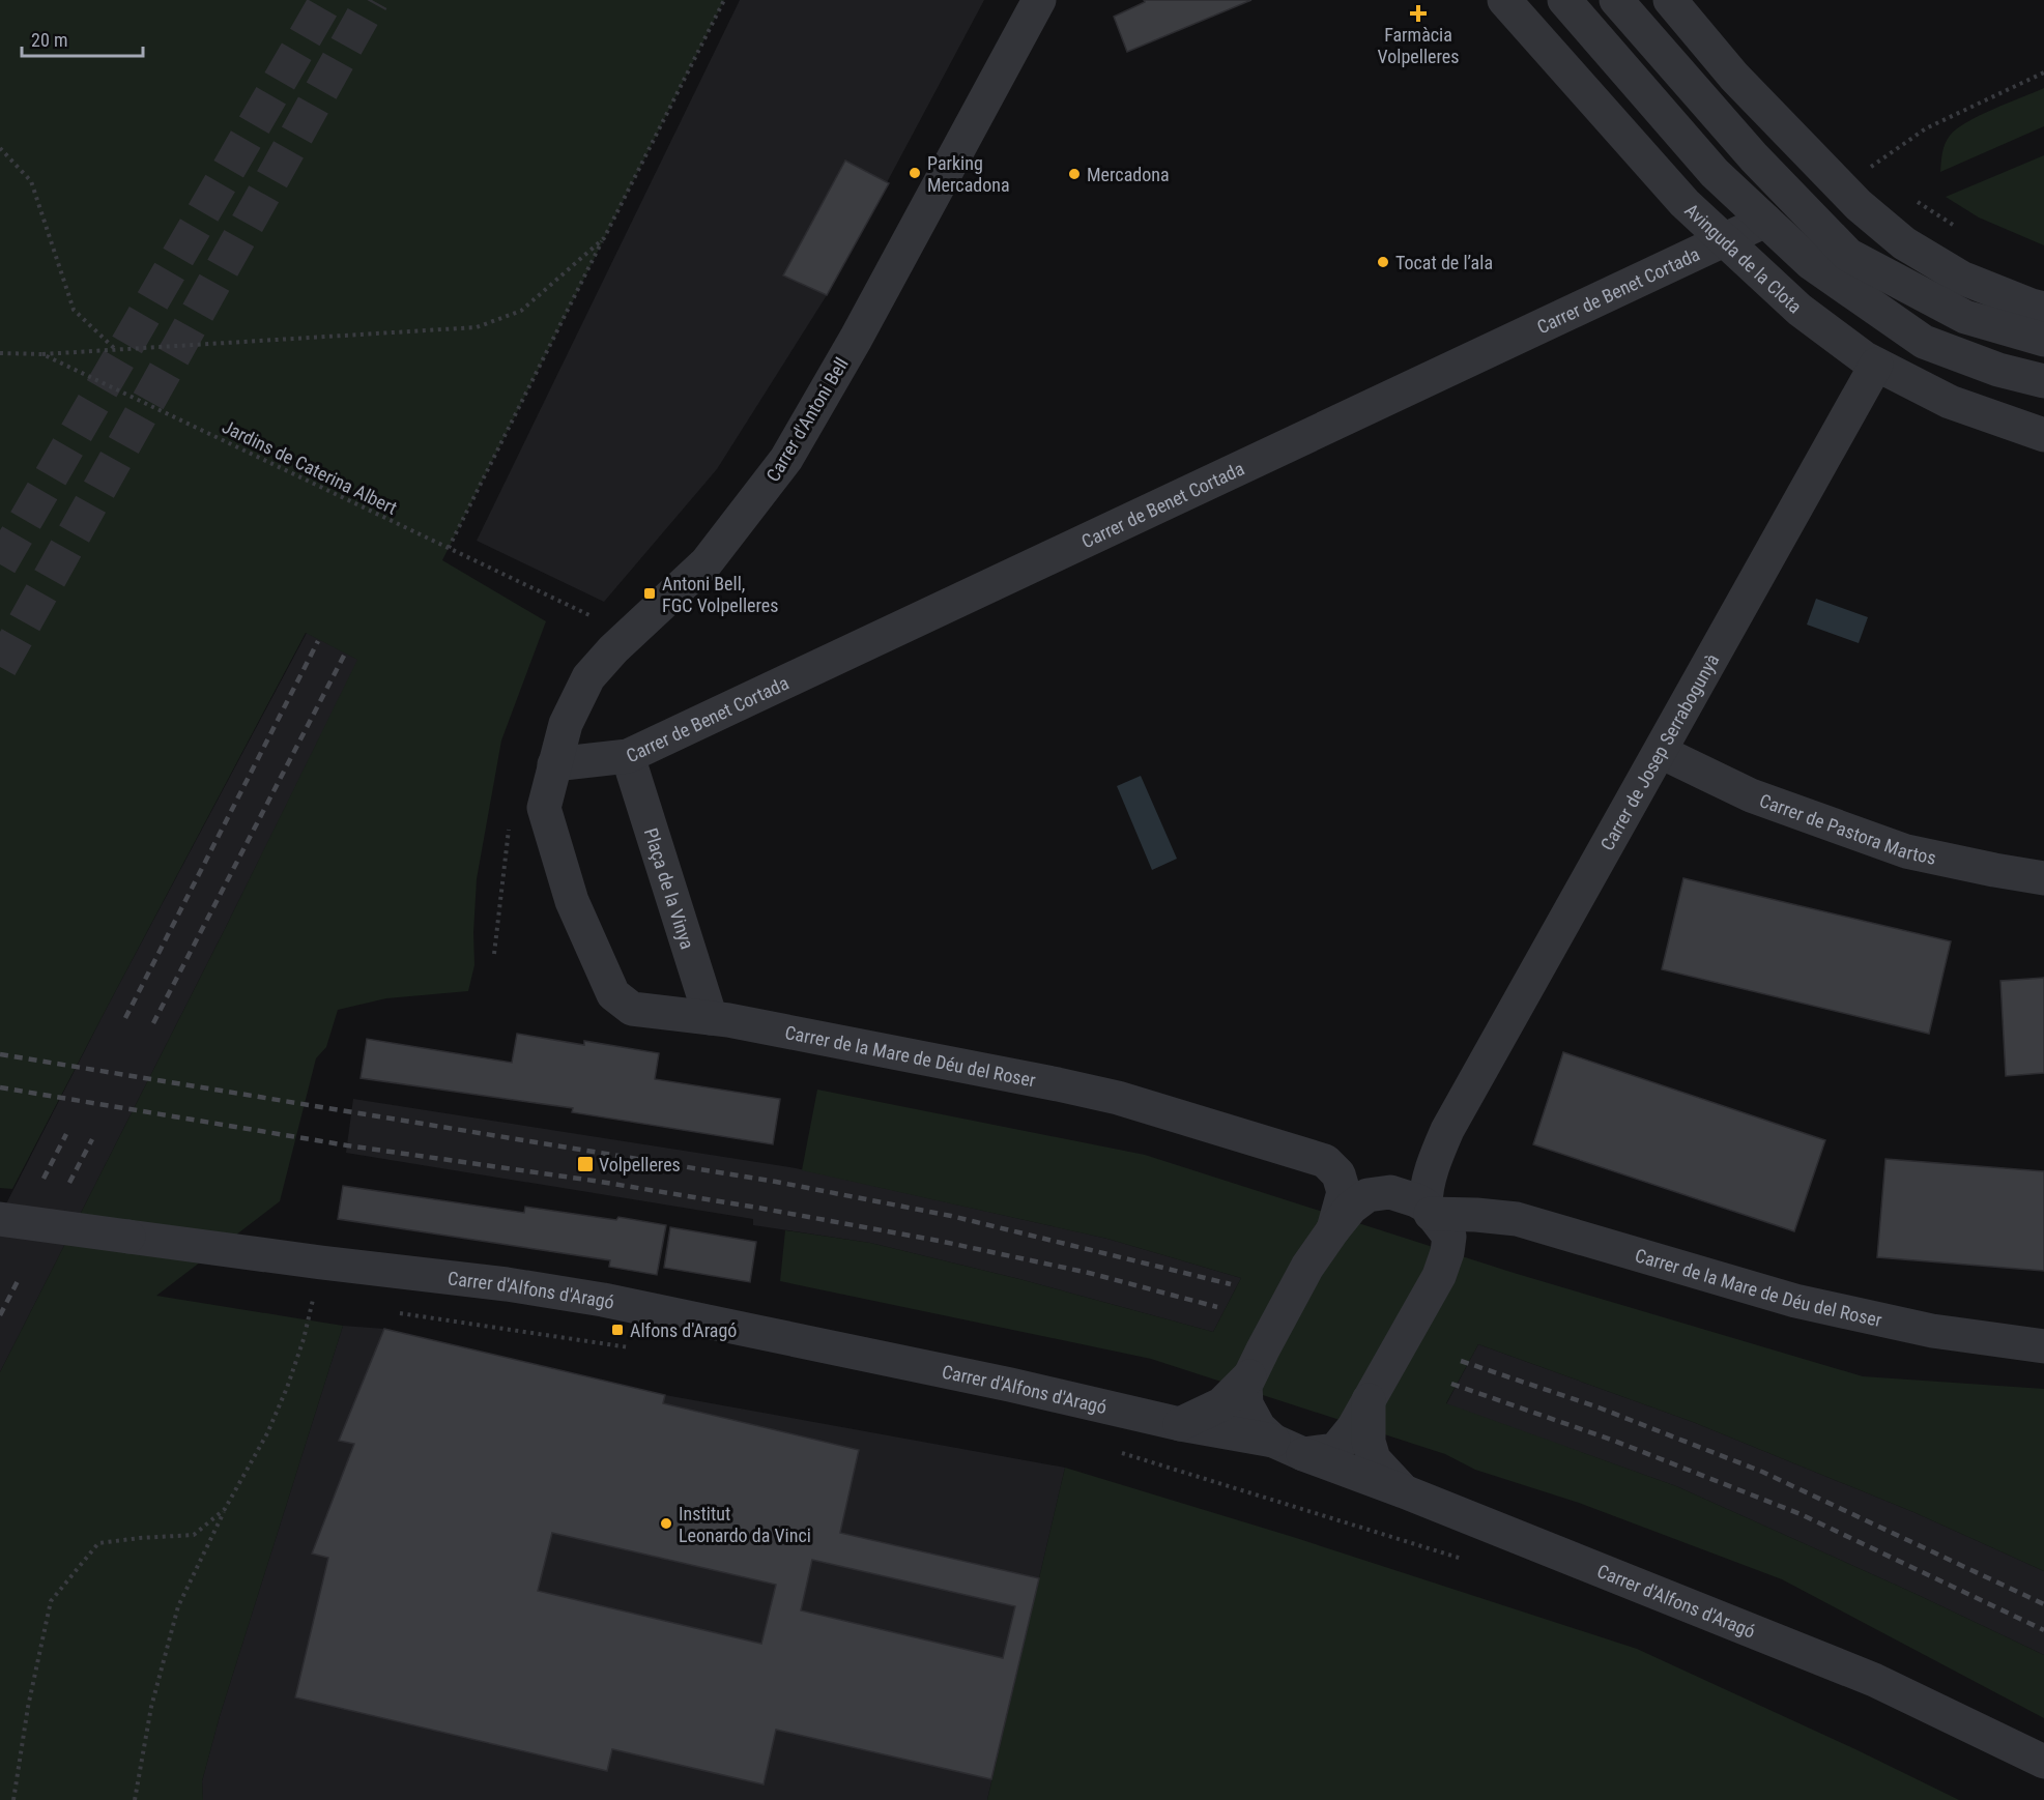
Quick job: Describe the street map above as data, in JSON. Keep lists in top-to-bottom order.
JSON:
{
  "streets": {
    "street": [
      "Avinguda de la Clota",
      "Carrer de Benet Cortada",
      "Carrer d'Antoni Bell",
      "Carrer de Josep Serrabogunyà",
      "Carrer de Pastora Martos",
      "Plaça de la Vinya",
      "Carrer de la Mare de Déu del Roser",
      "Carrer d'Alfons d'Aragó"
    ],
    "path": ["Jardins de Caterina Albert"]
  },
  "crossings": [
    ["Avinguda de la Clota", "Carrer de Benet Cortada"],
    ["Avinguda de la Clota", "Carrer de Josep Serrabogunyà"],
    ["Carrer de Benet Cortada", "Carrer d'Antoni Bell"],
    ["Carrer de Benet Cortada", "Plaça de la Vinya"],
    ["Carrer d'Antoni Bell", "Carrer de la Mare de Déu del Roser"],
    ["Carrer de Josep Serrabogunyà", "Carrer de Pastora Martos"],
    ["Carrer de Josep Serrabogunyà", "Carrer de la Mare de Déu del Roser"],
    ["Carrer de Josep Serrabogunyà", "Carrer d'Alfons d'Aragó"],
    ["Plaça de la Vinya", "Carrer de la Mare de Déu del Roser"]
  ],
  "places": {
    "health": ["Farmàcia Volpelleres"],
    "other": [
      "Parking Mercadona",
      "Mercadona",
      "Tocat de l’ala",
      "Institut Leonardo da Vinci"
    ],
    "transit": ["Antoni Bell, FGC Volpelleres", "Volpelleres", "Alfons d'Aragó"]
  },
  "scale_bar": "20 m"
}
